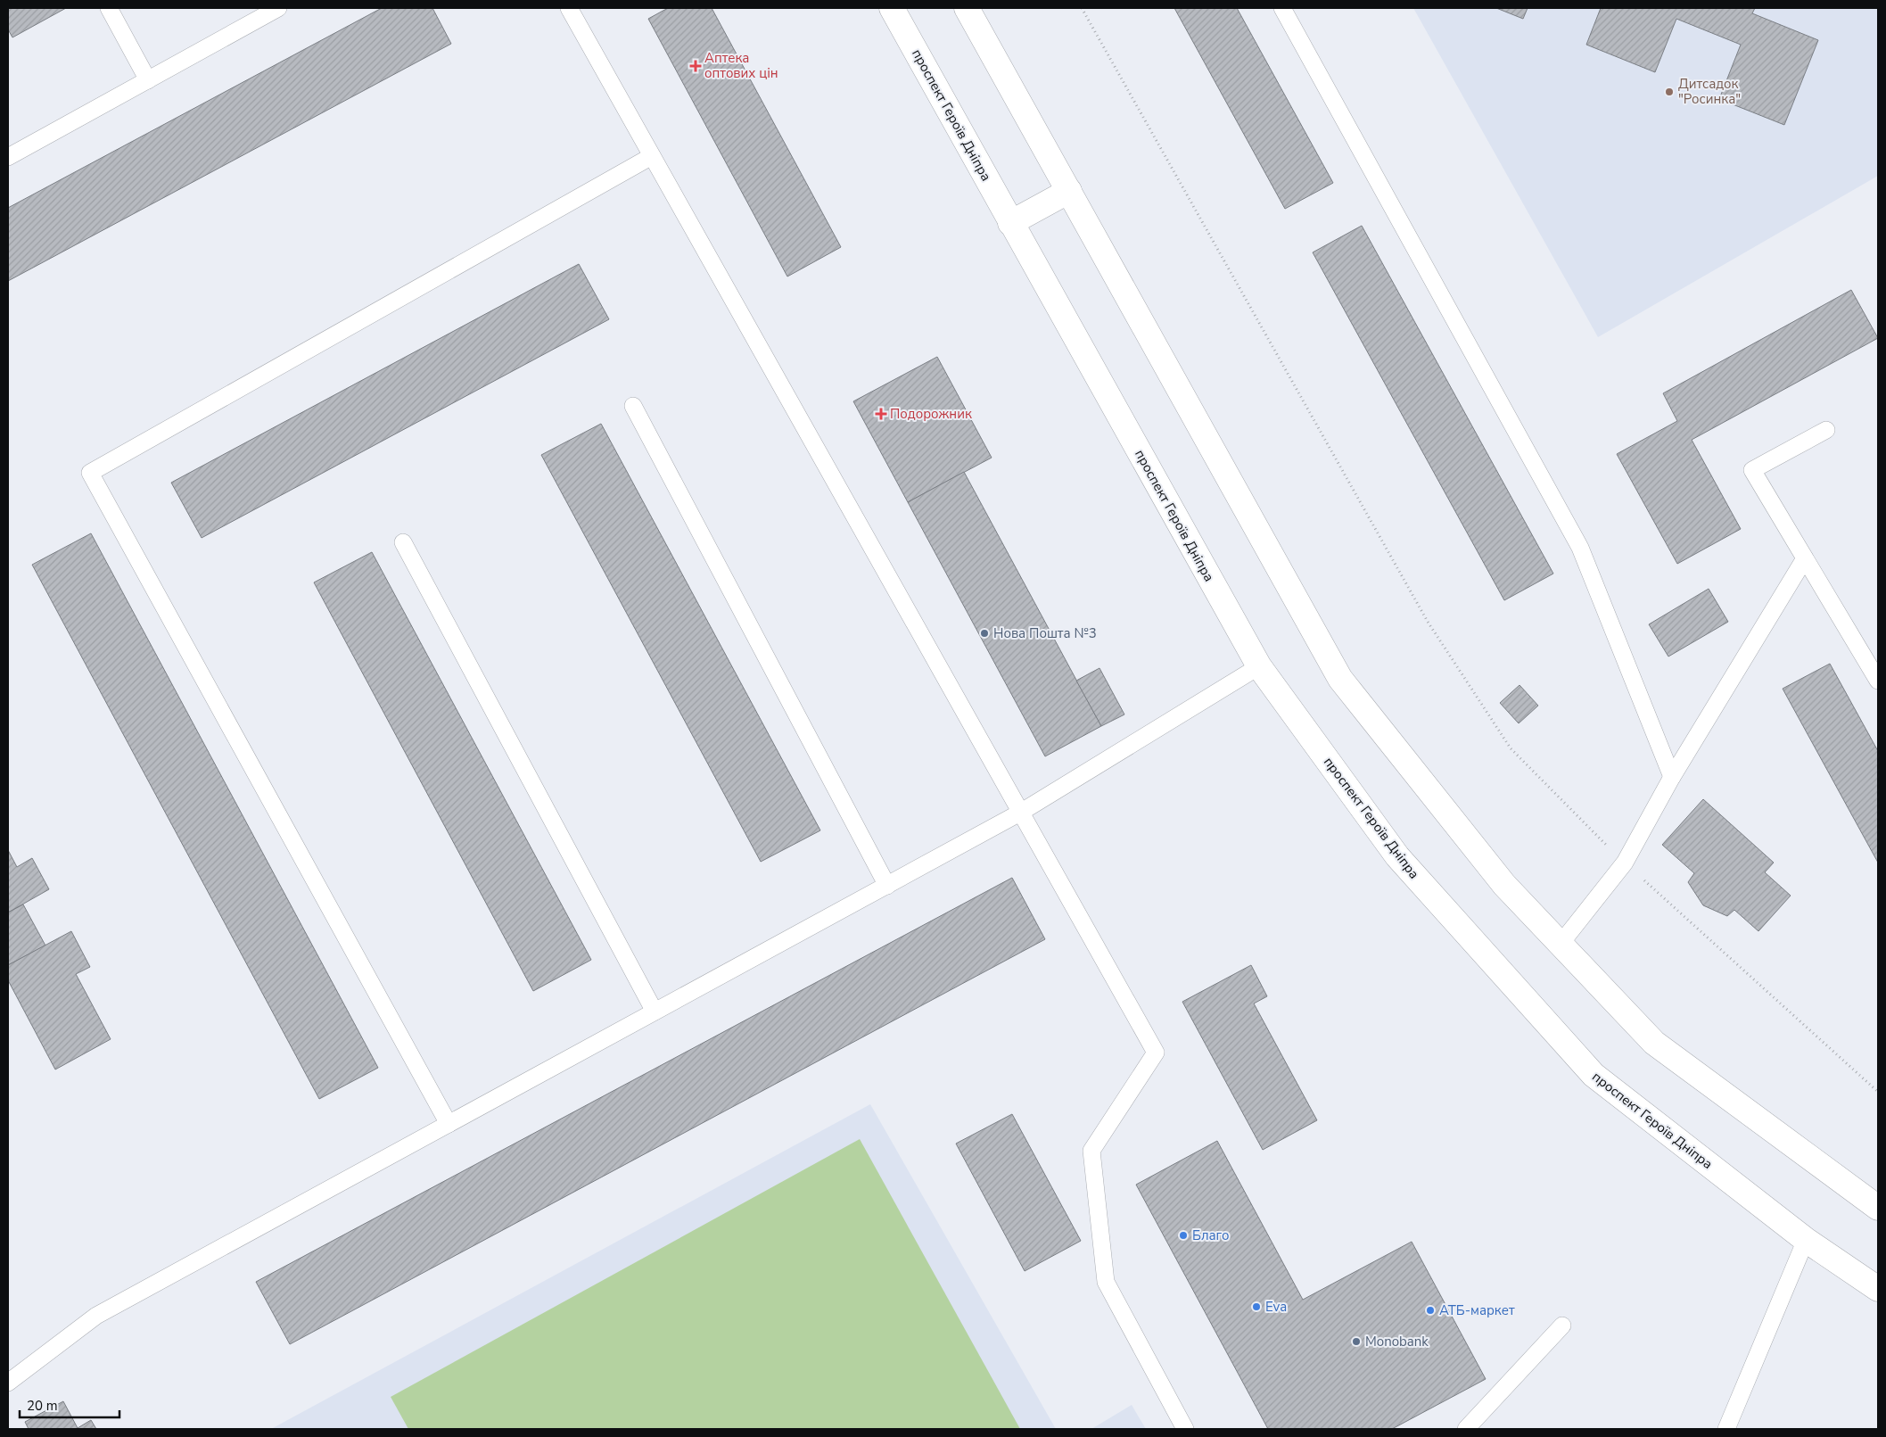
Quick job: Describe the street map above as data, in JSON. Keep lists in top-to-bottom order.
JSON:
{
  "streets": {
    "street": ["проспект Героїв Дніпра"]
  },
  "places": {
    "health": ["Аптека оптових цін", "Подорожник"],
    "other": [
      "Дитсадок \"Росинка\"",
      "Нова Пошта №3",
      "Благо",
      "Eva",
      "АТБ-маркет",
      "Monobank"
    ]
  },
  "scale_bar": "20 m"
}
